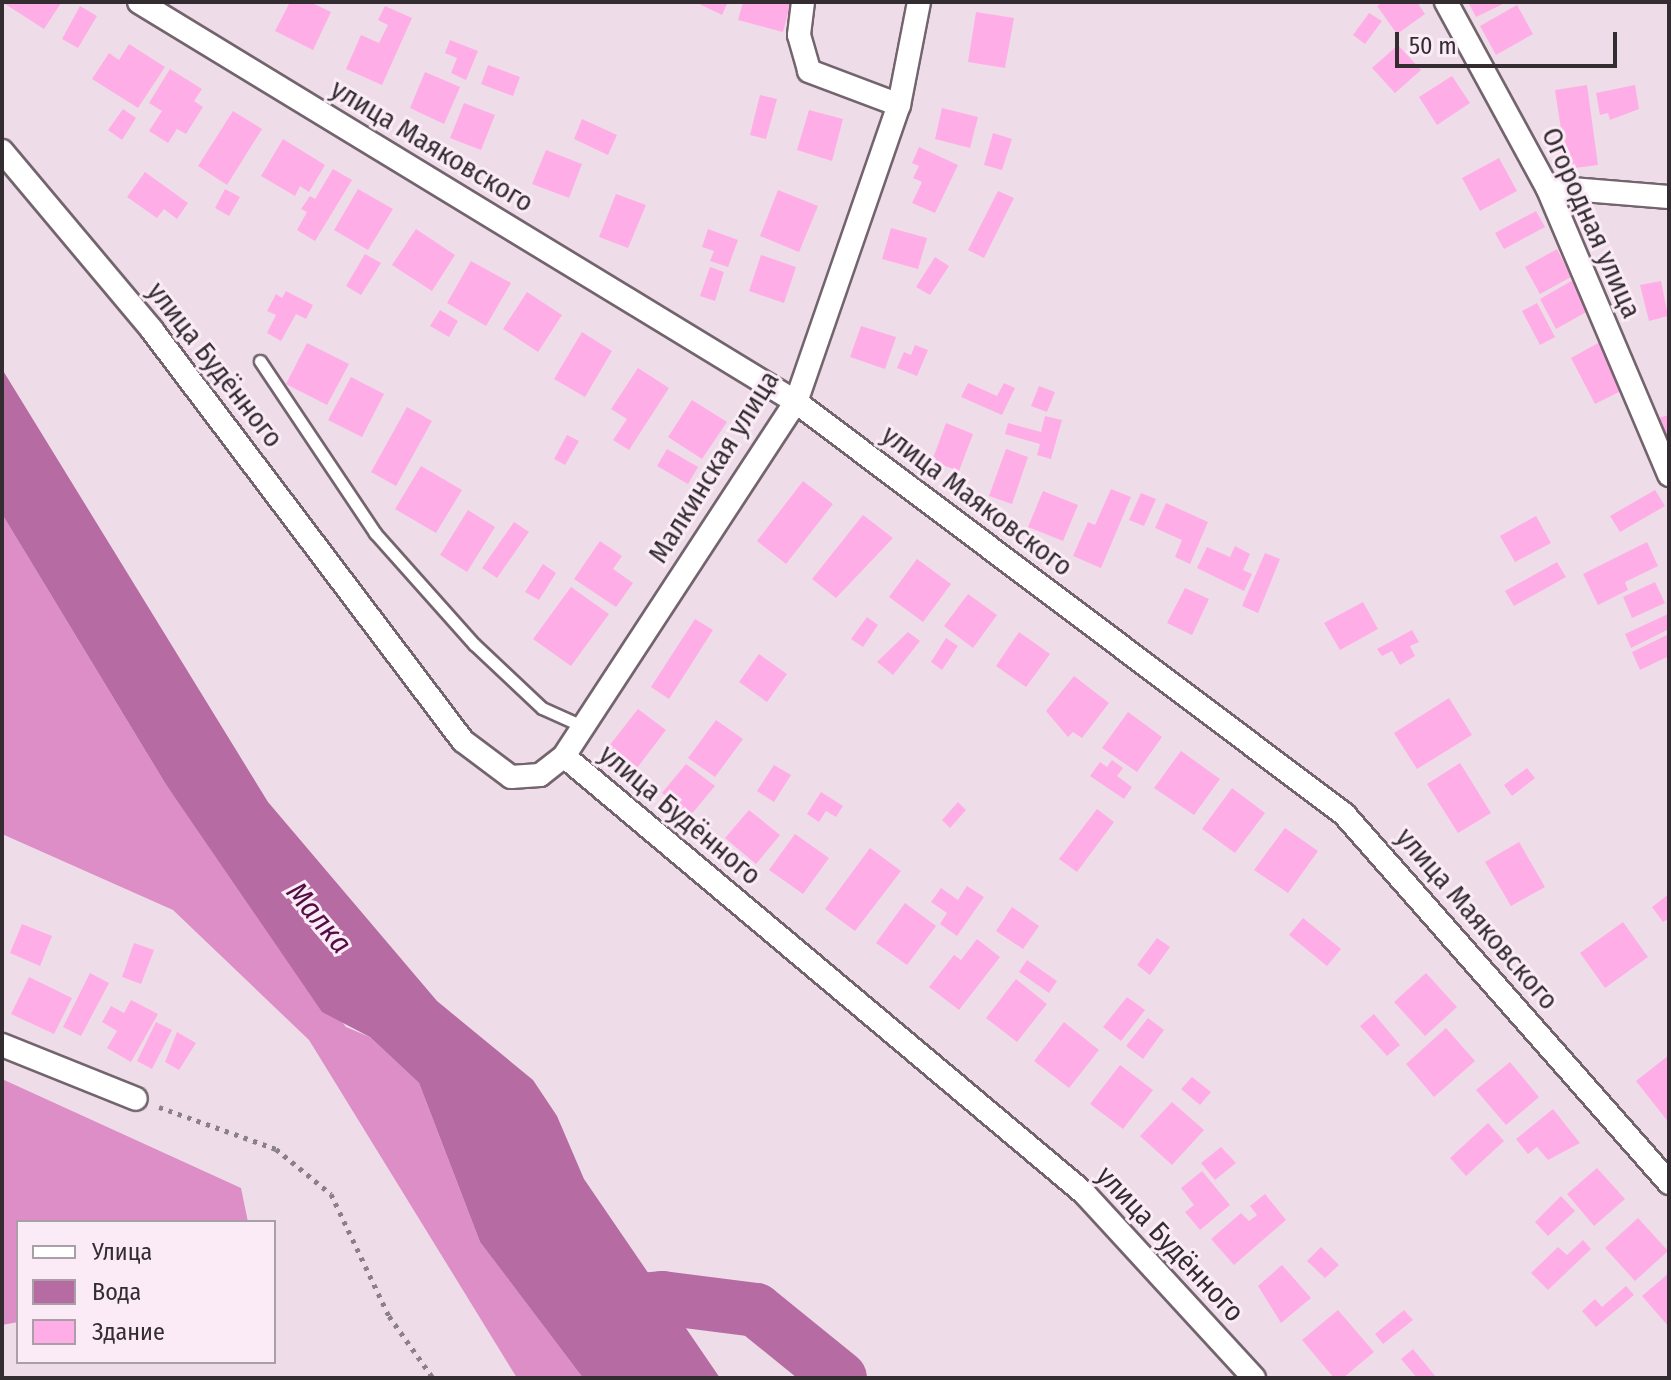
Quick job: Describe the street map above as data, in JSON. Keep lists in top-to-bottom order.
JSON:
{
  "streets": {
    "street": [
      "улица Маяковского",
      "Огородная улица",
      "улица Будённого",
      "Малкинская улица"
    ]
  },
  "crossings": [
    ["улица Маяковского", "Малкинская улица"],
    ["улица Будённого", "Малкинская улица"]
  ],
  "water": ["Малка"],
  "legend": ["Улица", "Вода", "Здание"],
  "scale_bar": "50 m"
}
